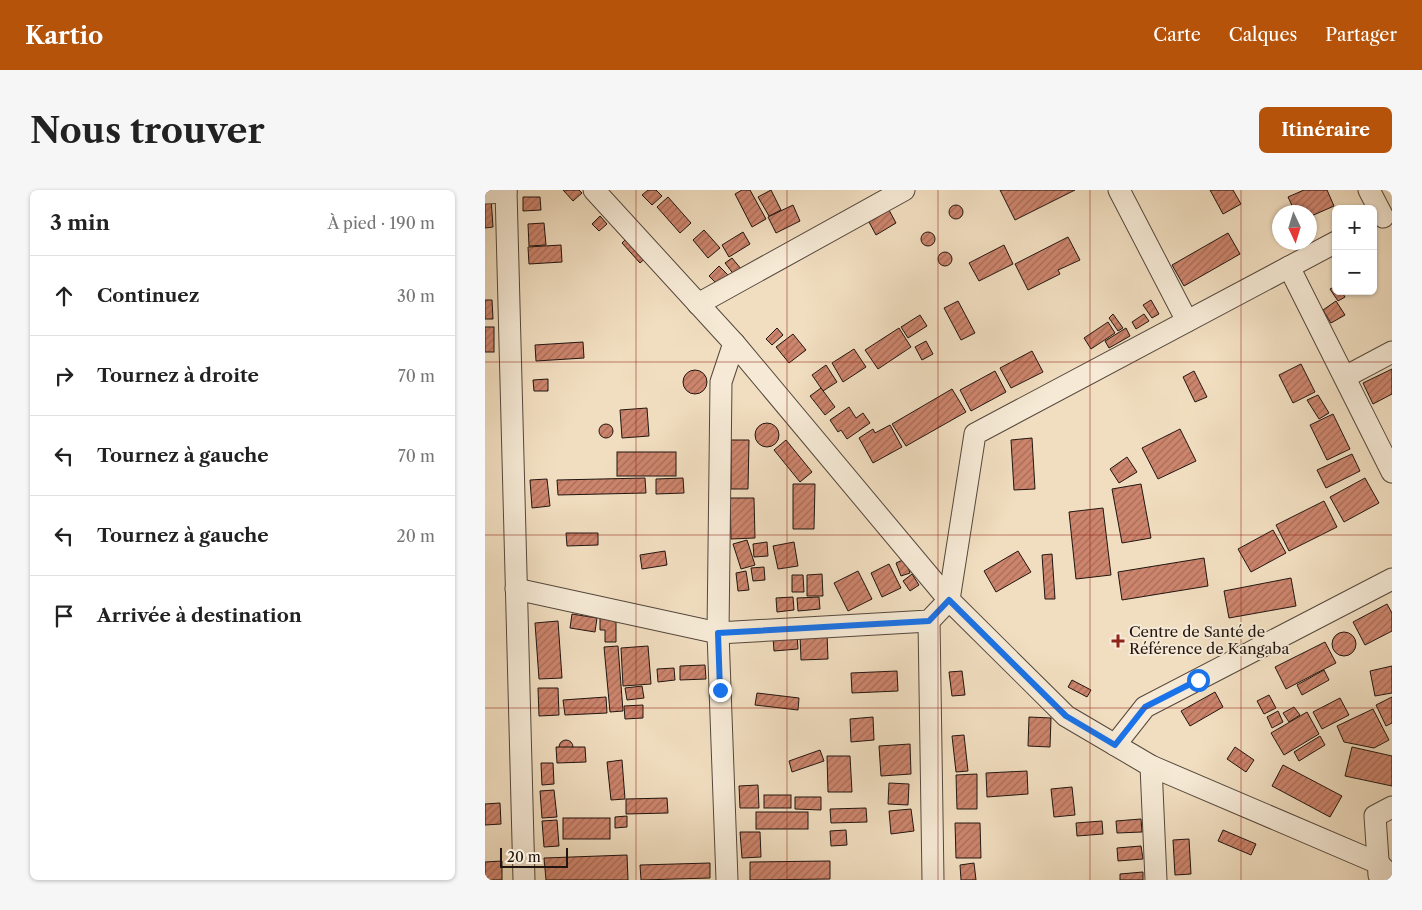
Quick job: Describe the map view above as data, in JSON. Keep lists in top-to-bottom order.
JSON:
{
  "places": {
    "health": ["Centre de Santé de Référence de Kangaba"]
  },
  "scale_bar": "20 m",
  "north": "bottom",
  "page": {
    "header": "Kartio",
    "nav": ["Carte", "Calques", "Partager"],
    "buttons": "Itinéraire",
    "title": "Nous trouver",
    "heading": ["3 min", "À pied · 190 m"],
    "map_buttons": ["+", "−"],
    "list": [
      ["Continuez", "30 m"],
      ["Tournez à droite", "70 m"],
      ["Tournez à gauche", "70 m"],
      ["Tournez à gauche", "20 m"],
      "Arrivée à destination"
    ],
    "scale": "20 m"
  }
}
